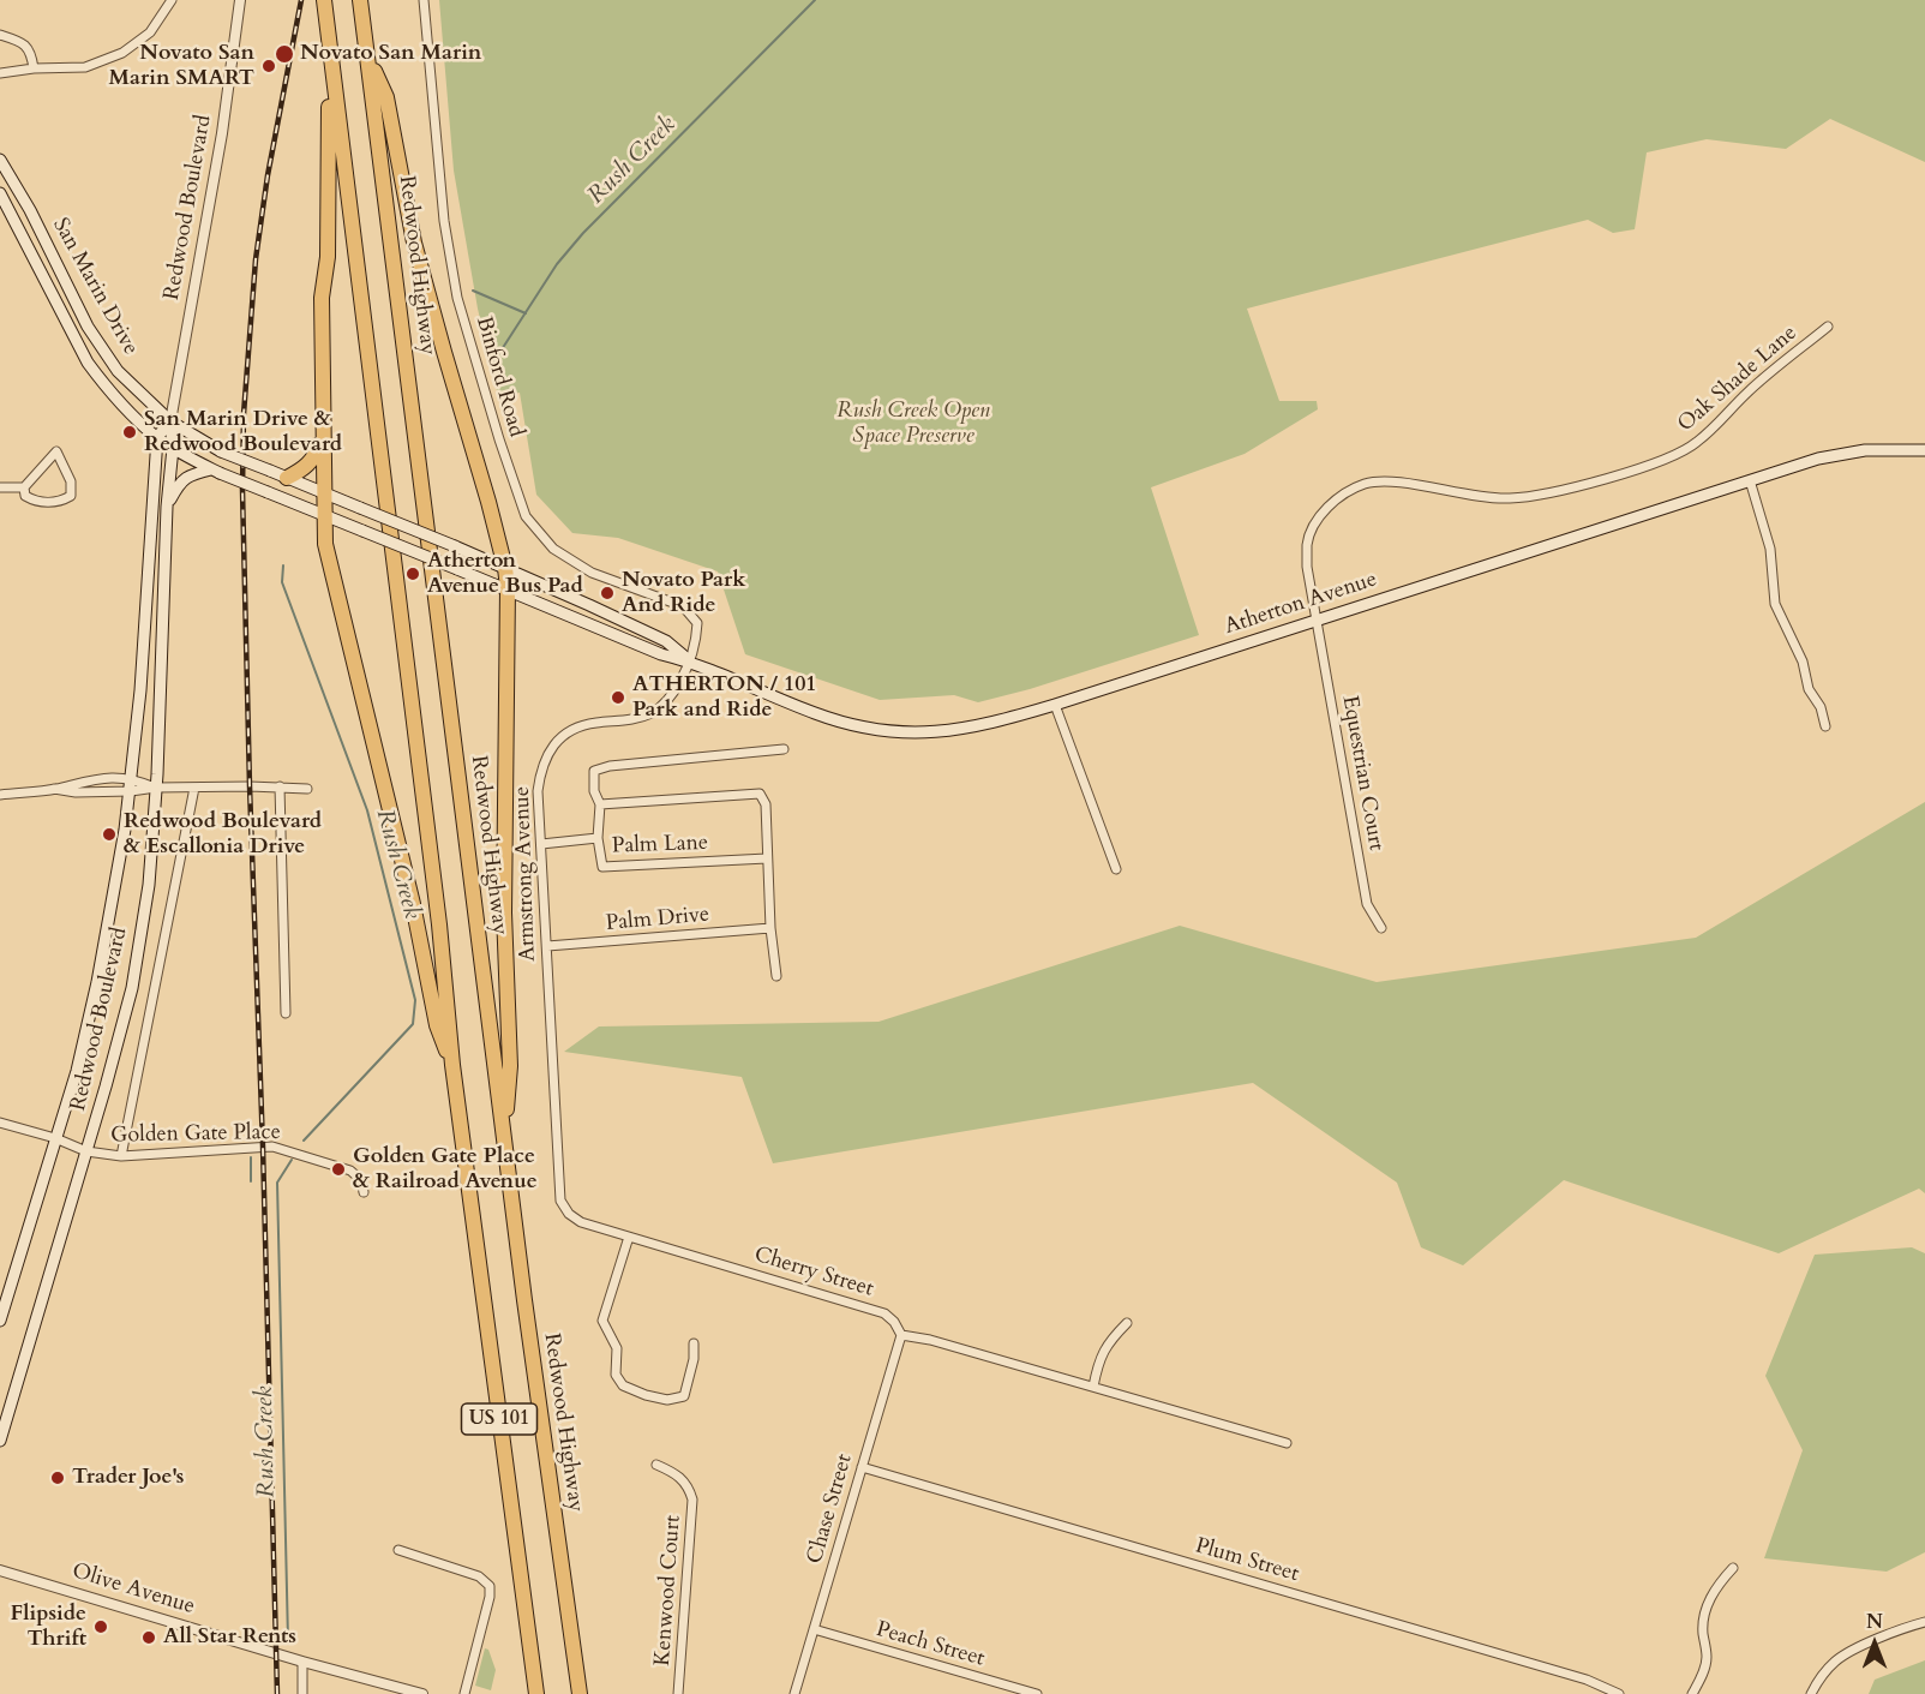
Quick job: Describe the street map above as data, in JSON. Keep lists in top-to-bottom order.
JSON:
{
  "streets": {
    "highway": ["Redwood Highway", "US 101"],
    "main road": ["Redwood Boulevard", "San Marin Drive", "Atherton Avenue"],
    "street": [
      "Binford Road",
      "Oak Shade Lane",
      "Equestrian Court",
      "Palm Lane",
      "Armstrong Avenue",
      "Palm Drive",
      "Golden Gate Place",
      "Cherry Street",
      "Chase Street",
      "Plum Street",
      "Olive Avenue",
      "Kenwood Court",
      "Peach Street"
    ]
  },
  "crossings": [
    ["Redwood Boulevard", "San Marin Drive"],
    ["Redwood Boulevard", "Atherton Avenue"],
    ["Redwood Boulevard", "Golden Gate Place"],
    ["San Marin Drive", "Atherton Avenue"],
    ["Binford Road", "Atherton Avenue"],
    ["Binford Road", "Armstrong Avenue"],
    ["Oak Shade Lane", "Atherton Avenue"],
    ["Oak Shade Lane", "Equestrian Court"],
    ["Atherton Avenue", "Equestrian Court"],
    ["Atherton Avenue", "Armstrong Avenue"],
    ["Armstrong Avenue", "Palm Drive"],
    ["Armstrong Avenue", "Cherry Street"],
    ["Cherry Street", "Chase Street"],
    ["Chase Street", "Plum Street"],
    ["Chase Street", "Peach Street"]
  ],
  "water": ["Rush Creek"],
  "parks": ["Rush Creek Open Space Preserve"],
  "places": [
    "Novato San Marin",
    "Novato San Marin SMART",
    "San Marin Drive & Redwood Boulevard",
    "Atherton Avenue Bus Pad",
    "Novato Park And Ride",
    "ATHERTON / 101 Park and Ride",
    "Redwood Boulevard & Escallonia Drive",
    "Golden Gate Place & Railroad Avenue",
    "Trader Joe's",
    "Flipside Thrift",
    "All Star Rents"
  ],
  "north": "top"
}
